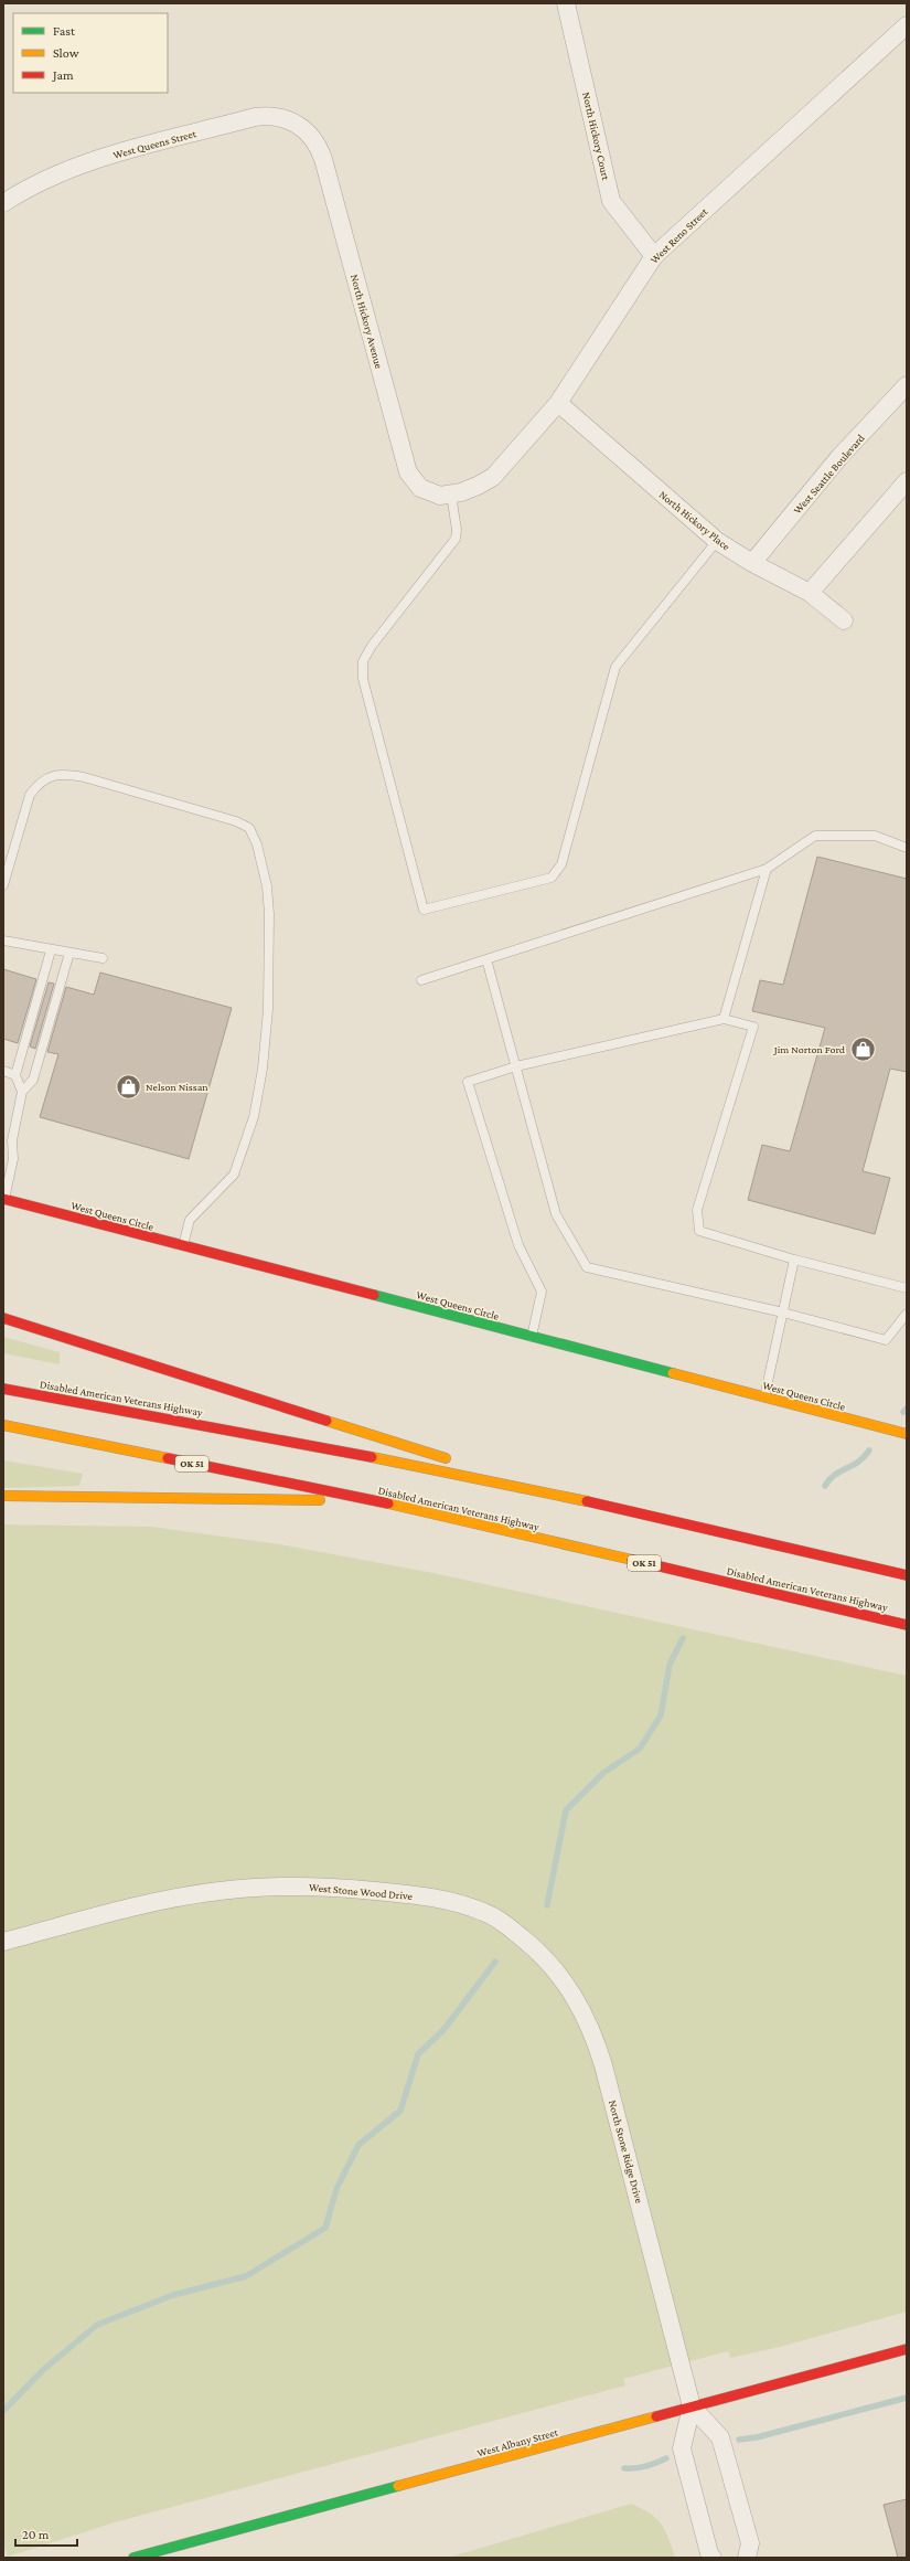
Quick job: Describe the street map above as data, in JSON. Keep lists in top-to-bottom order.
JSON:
{
  "streets": {
    "main road": [
      "West Queens Circle",
      "Disabled American Veterans Highway",
      "OK 51",
      "West Albany Street"
    ],
    "street": [
      "North Hickory Court",
      "West Queens Street",
      "West Reno Street",
      "North Hickory Avenue",
      "West Seattle Boulevard",
      "North Hickory Place",
      "West Stone Wood Drive",
      "North Stone Ridge Drive"
    ]
  },
  "crossings": [
    ["North Hickory Court", "West Reno Street"],
    ["West Queens Street", "North Hickory Avenue"],
    ["West Reno Street", "North Hickory Avenue"],
    ["West Reno Street", "North Hickory Place"],
    ["West Seattle Boulevard", "North Hickory Place"],
    ["West Stone Wood Drive", "North Stone Ridge Drive"],
    ["North Stone Ridge Drive", "West Albany Street"]
  ],
  "places": {
    "shop": ["Jim Norton Ford", "Nelson Nissan"]
  },
  "legend": ["Fast", "Slow", "Jam"],
  "scale_bar": "20 m"
}
